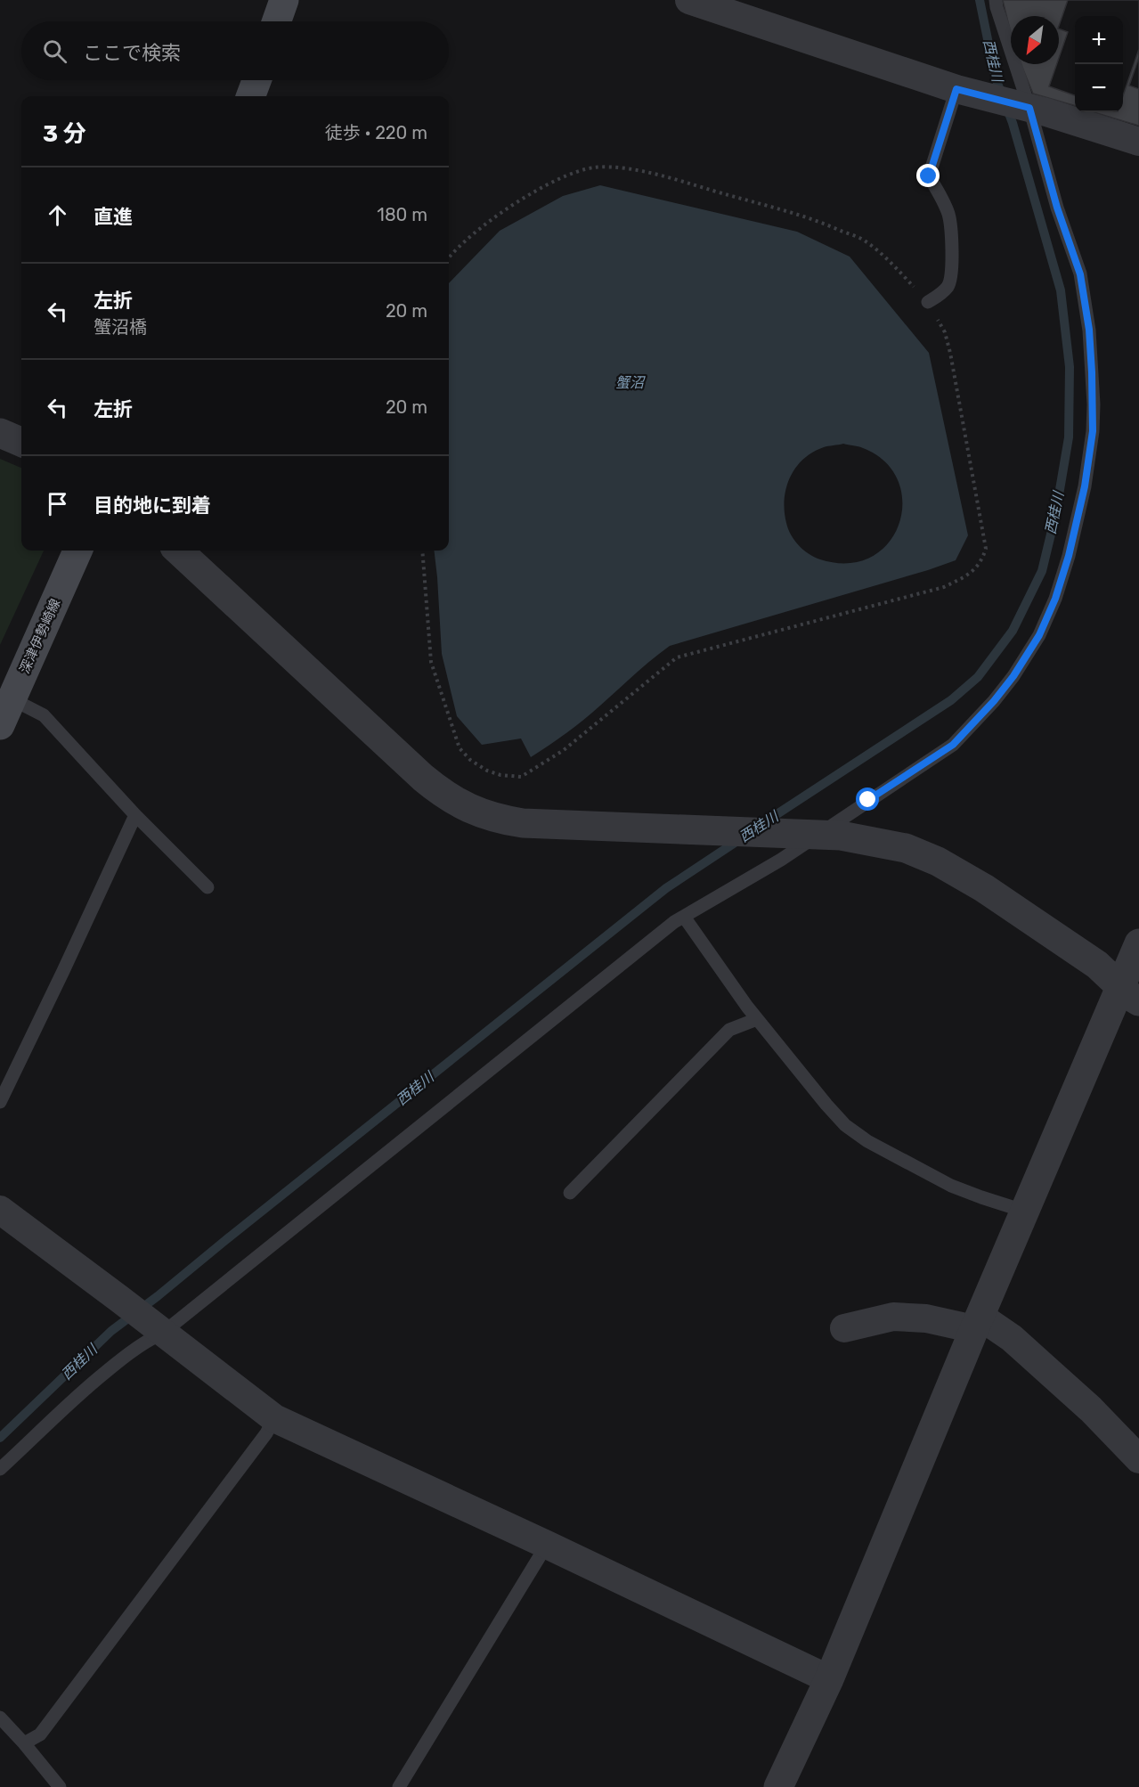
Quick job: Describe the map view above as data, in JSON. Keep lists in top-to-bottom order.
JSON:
{
  "streets": {
    "main road": ["深津伊勢崎線"]
  },
  "water": ["西桂川", "蟹沼"],
  "north": "bottom left",
  "page": {
    "map_buttons": ["+", "−"],
    "search": "ここで検索",
    "heading": ["3 分", "徒歩 · 220 m"],
    "list": [
      ["直進", "180 m"],
      ["左折", "蟹沼橋", "20 m"],
      ["左折", "20 m"],
      "目的地に到着"
    ]
  }
}
